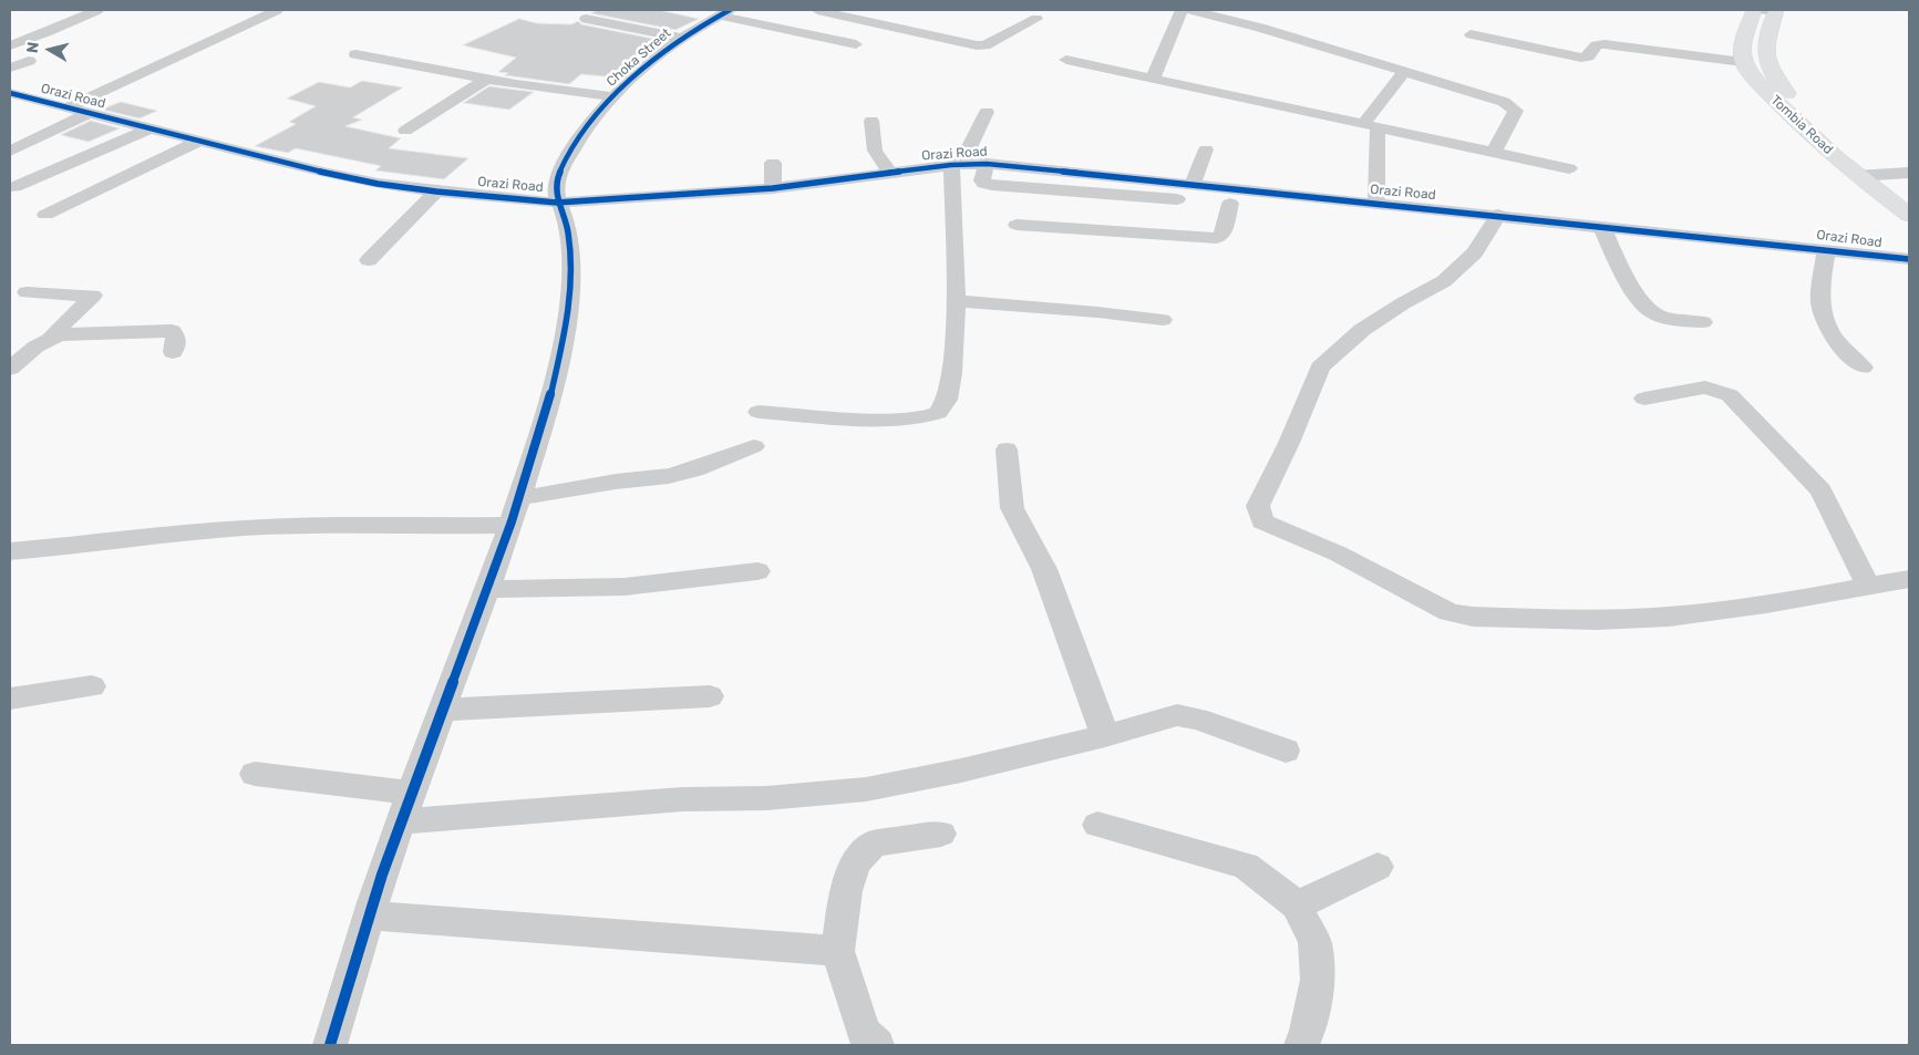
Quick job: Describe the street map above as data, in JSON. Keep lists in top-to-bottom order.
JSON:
{
  "streets": {
    "main road": ["Tombia Road"],
    "street": ["Choka Street", "Orazi Road"]
  },
  "crossings": [
    ["Choka Street", "Orazi Road"]
  ],
  "north": "left"
}
